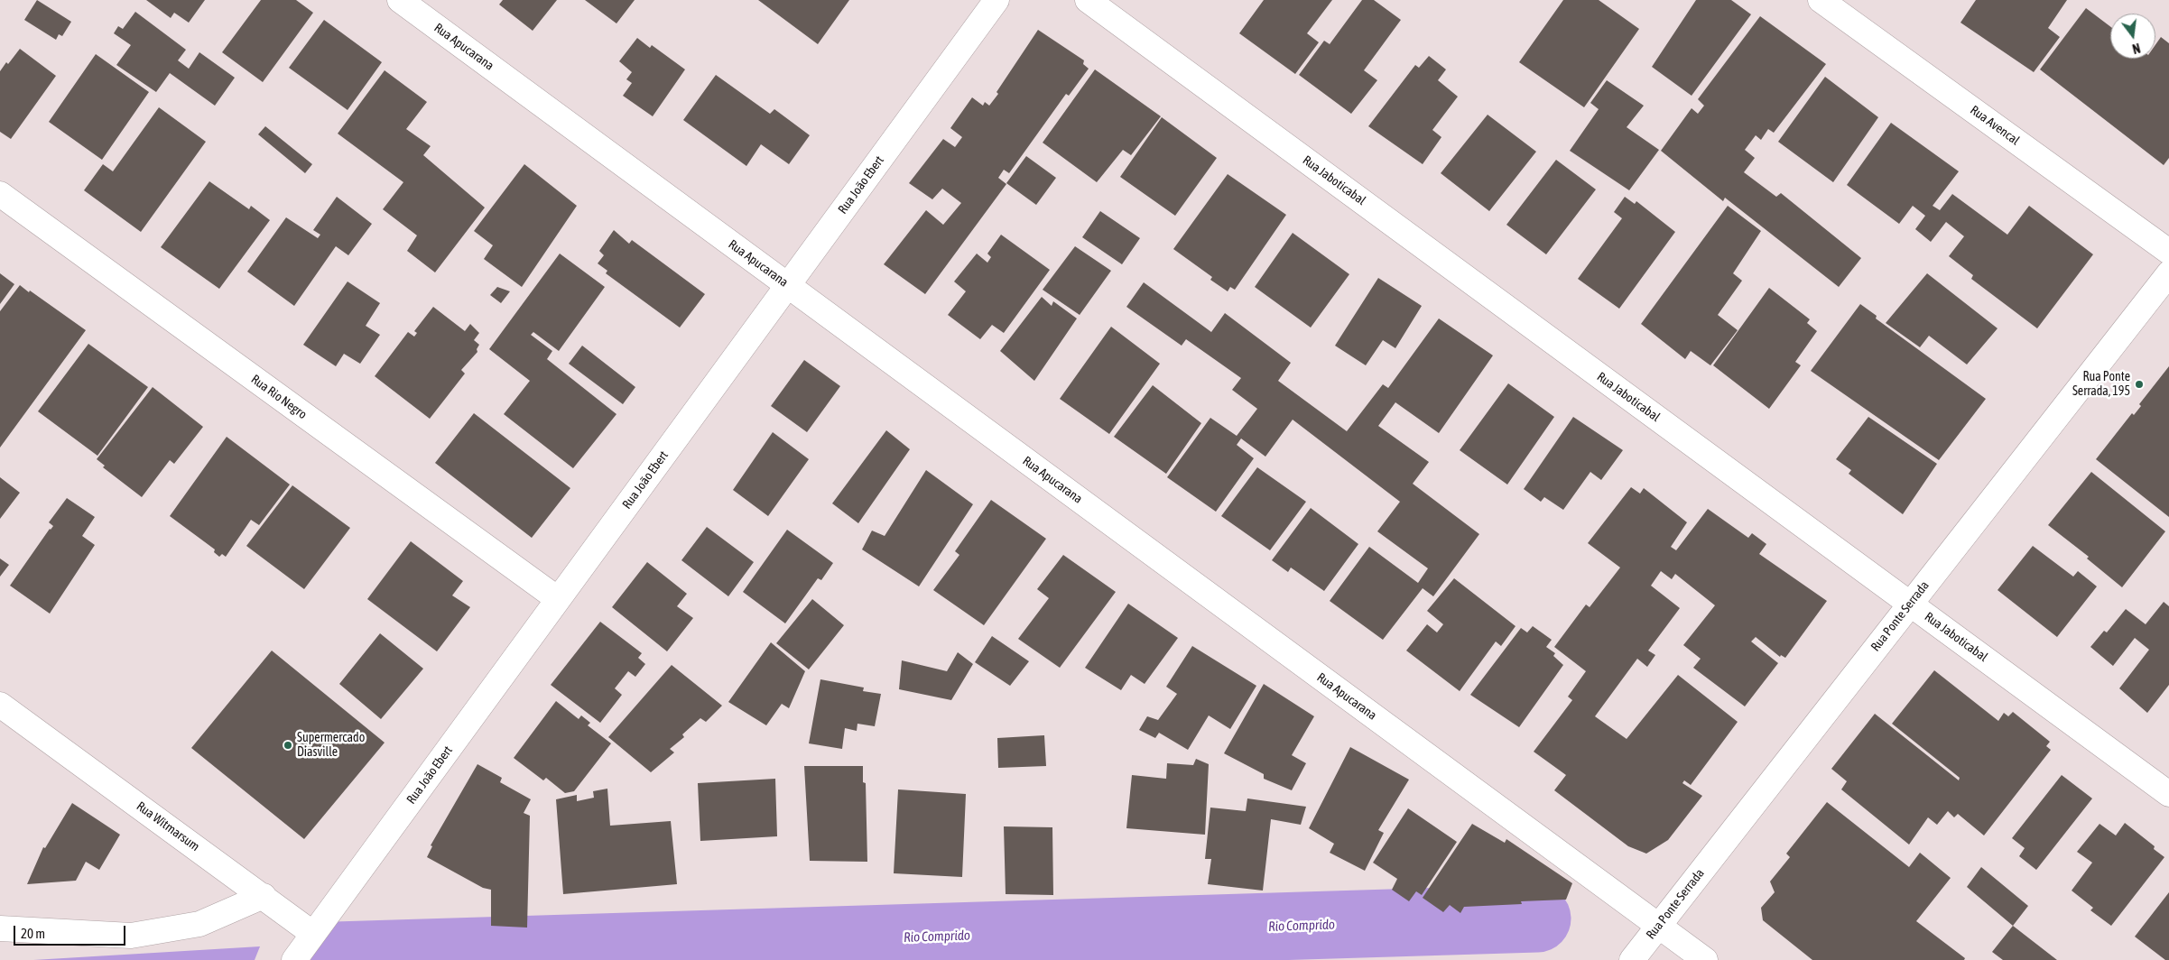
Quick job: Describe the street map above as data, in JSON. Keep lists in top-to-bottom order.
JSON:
{
  "streets": {
    "street": [
      "Rua Apucarana",
      "Rua Avencal",
      "Rua Jaboticabal",
      "Rua João Ebert",
      "Rua Rio Negro",
      "Rua Ponte Serrada",
      "Rua Witmarsum"
    ]
  },
  "crossings": [
    ["Rua Apucarana", "Rua João Ebert"],
    ["Rua Apucarana", "Rua Ponte Serrada"],
    ["Rua Jaboticabal", "Rua Ponte Serrada"],
    ["Rua João Ebert", "Rua Rio Negro"],
    ["Rua João Ebert", "Rua Witmarsum"]
  ],
  "water": ["Rio Comprido"],
  "places": ["Rua Ponte Serrada, 195", "Supermercado Diasville"],
  "scale_bar": "20 m",
  "north": "bottom"
}
